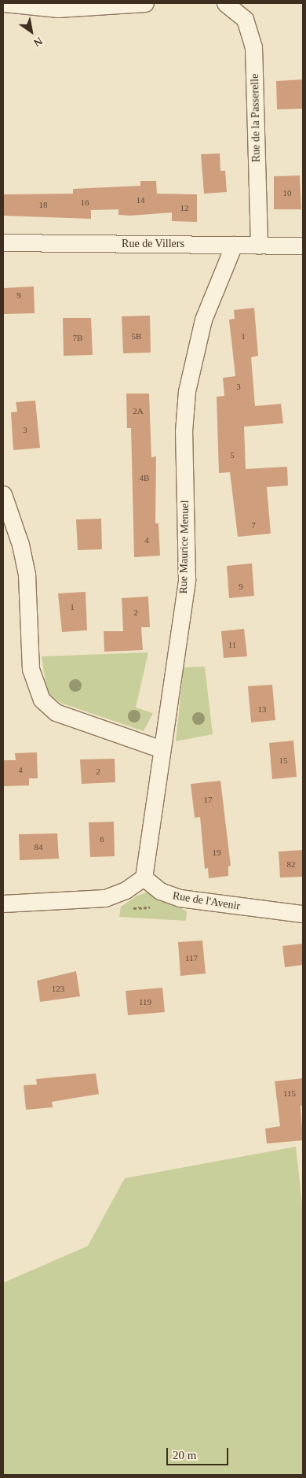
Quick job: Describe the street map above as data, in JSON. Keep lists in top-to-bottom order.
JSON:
{
  "streets": {
    "street": [
      "Rue de la Passerelle",
      "Rue de Villers",
      "Rue Maurice Menuel",
      "Rue de l'Avenir"
    ]
  },
  "crossings": [
    ["Rue de la Passerelle", "Rue de Villers"],
    ["Rue de Villers", "Rue Maurice Menuel"],
    ["Rue Maurice Menuel", "Rue de l'Avenir"]
  ],
  "house_numbers": [
    "10",
    "14",
    "16",
    "18",
    "12",
    "9",
    "5B",
    "1",
    "7B",
    "3",
    "2A",
    "3",
    "5",
    "4B",
    "7",
    "4",
    "9",
    "1",
    "2",
    "11",
    "13",
    "15",
    "4",
    "2",
    "17",
    "6",
    "84",
    "19",
    "82",
    "117",
    "123",
    "119",
    "115"
  ],
  "scale_bar": "20 m",
  "north": "bottom right"
}
